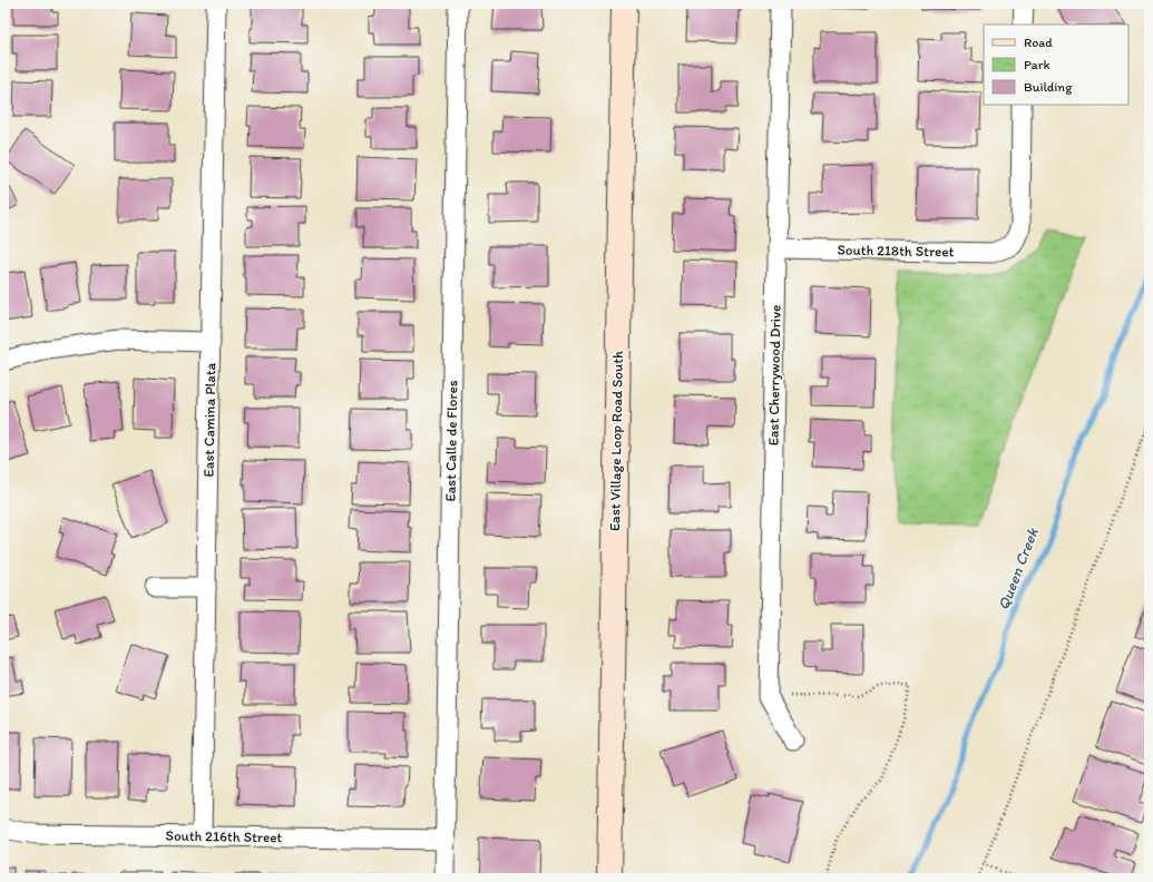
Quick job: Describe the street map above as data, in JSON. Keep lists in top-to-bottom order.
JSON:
{
  "streets": {
    "street": [
      "South 218th Street",
      "East Cherrywood Drive",
      "East Camina Plata",
      "East Calle de Flores",
      "East Village Loop Road South",
      "South 216th Street"
    ]
  },
  "crossings": [
    ["South 218th Street", "East Cherrywood Drive"],
    ["East Camina Plata", "South 216th Street"],
    ["East Calle de Flores", "South 216th Street"]
  ],
  "water": ["Queen Creek"],
  "legend": ["Road", "Park", "Building"]
}
